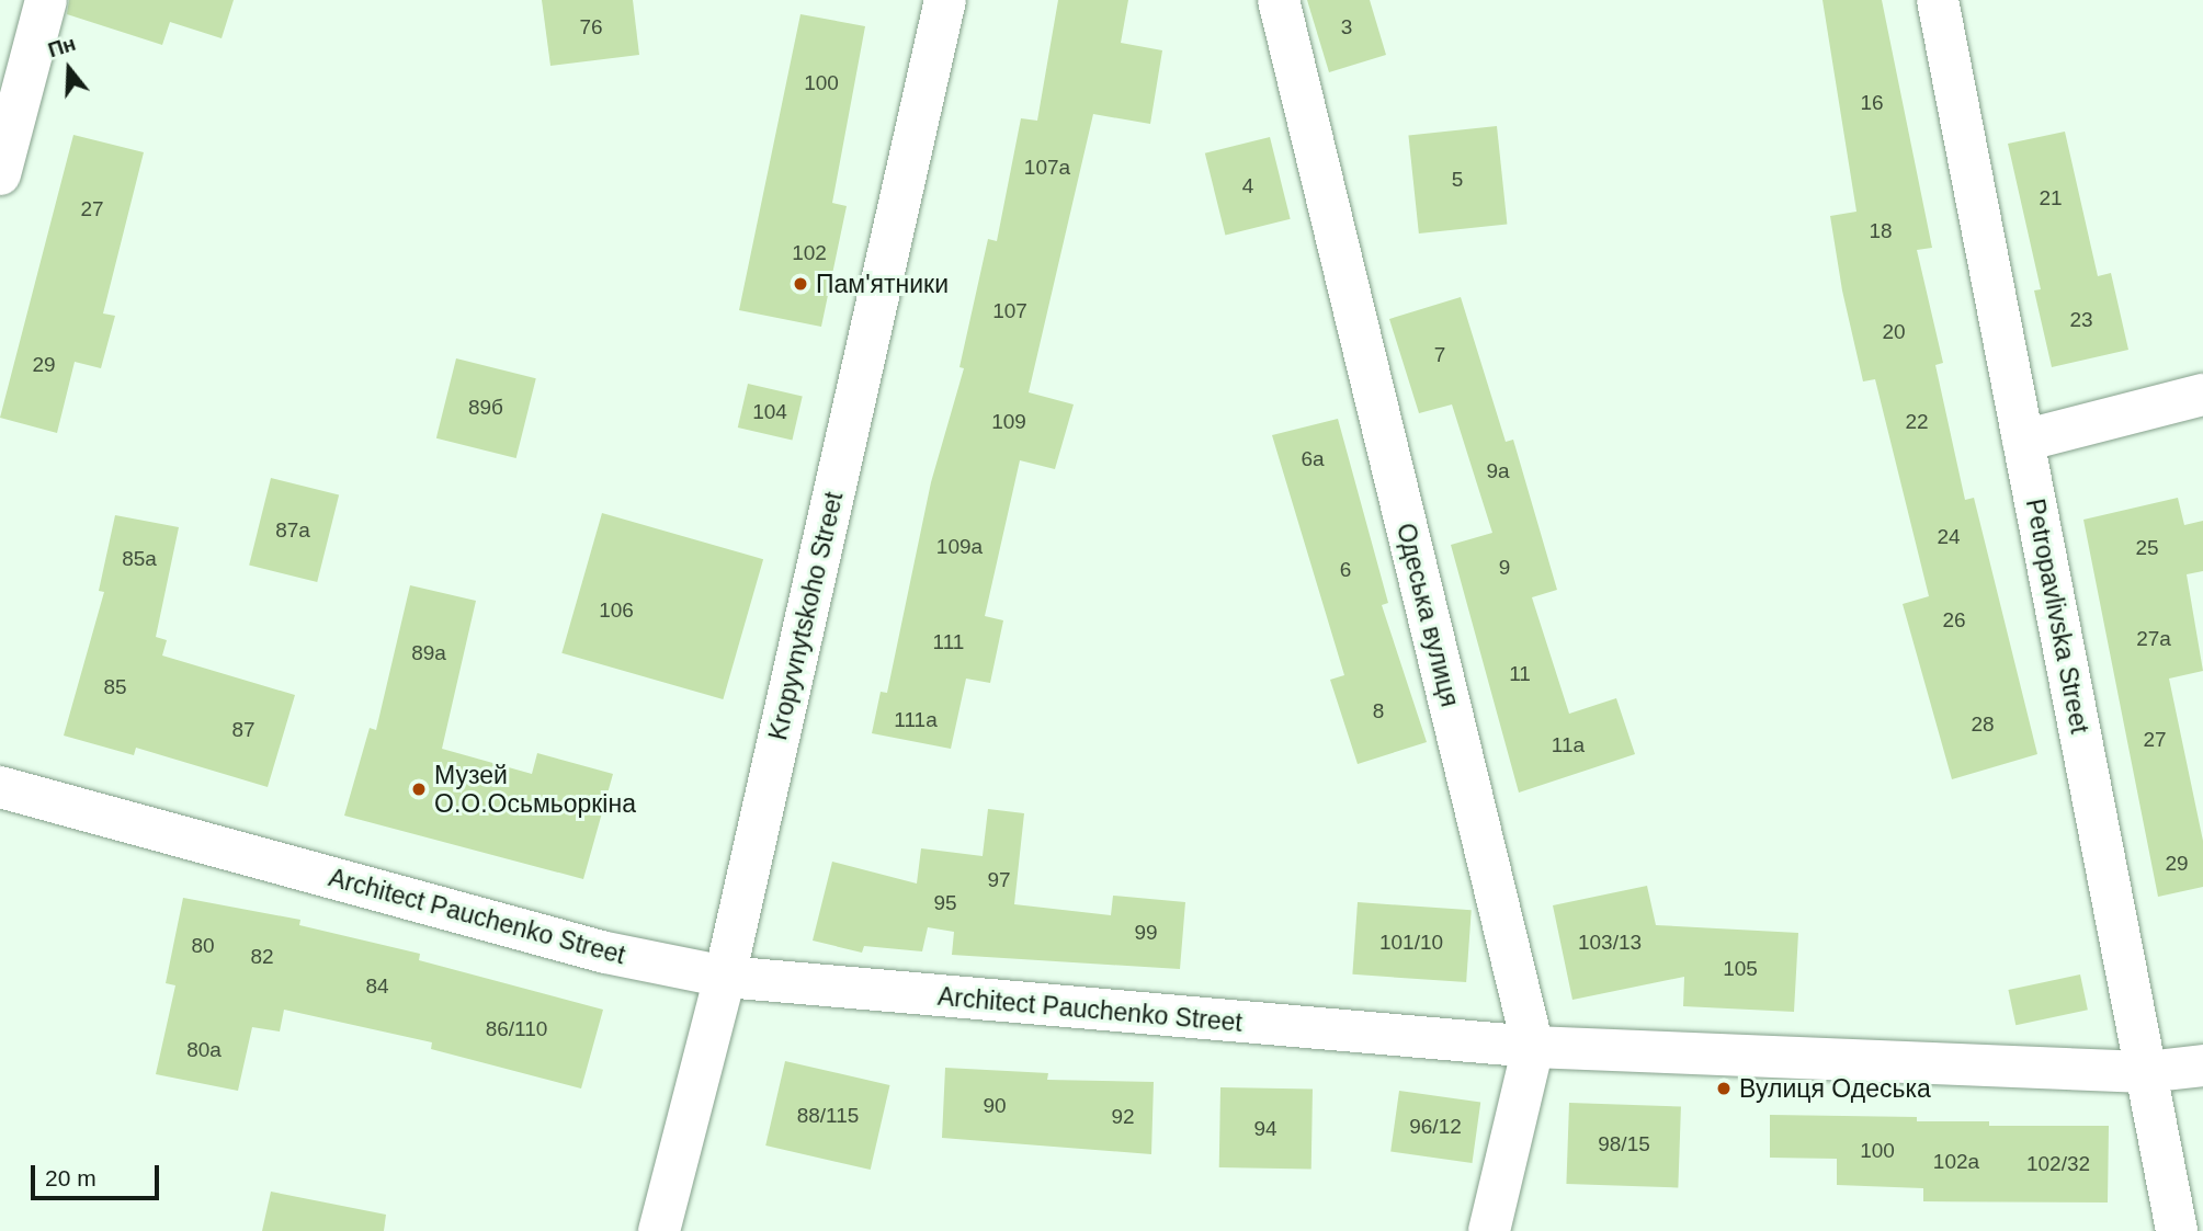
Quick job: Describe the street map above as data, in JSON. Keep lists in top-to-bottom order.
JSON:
{
  "streets": {
    "street": [
      "Одеська вулиця",
      "Kropyvnytskoho Street",
      "Petropavlivska Street",
      "Architect Pauchenko Street"
    ]
  },
  "crossings": [
    ["Одеська вулиця", "Architect Pauchenko Street"],
    ["Kropyvnytskoho Street", "Architect Pauchenko Street"],
    ["Petropavlivska Street", "Architect Pauchenko Street"]
  ],
  "places": ["Пам'ятники", "Музей О.О.Осьмьоркіна", "Вулиця Одеська"],
  "house_numbers": [
    "76",
    "3",
    "100",
    "16",
    "107а",
    "5",
    "4",
    "21",
    "27",
    "18",
    "102",
    "107",
    "23",
    "20",
    "7",
    "29",
    "89б",
    "104",
    "109",
    "22",
    "6а",
    "9а",
    "87а",
    "24",
    "109а",
    "25",
    "85а",
    "9",
    "6",
    "106",
    "26",
    "27а",
    "111",
    "89а",
    "11",
    "85",
    "8",
    "111а",
    "28",
    "87",
    "27",
    "11а",
    "29",
    "97",
    "95",
    "99",
    "101/10",
    "103/13",
    "80",
    "82",
    "105",
    "84",
    "86/110",
    "80а",
    "90",
    "88/115",
    "92",
    "96/12",
    "94",
    "98/15",
    "100",
    "102а",
    "102/32"
  ],
  "scale_bar": "20 m",
  "north": "top"
}
